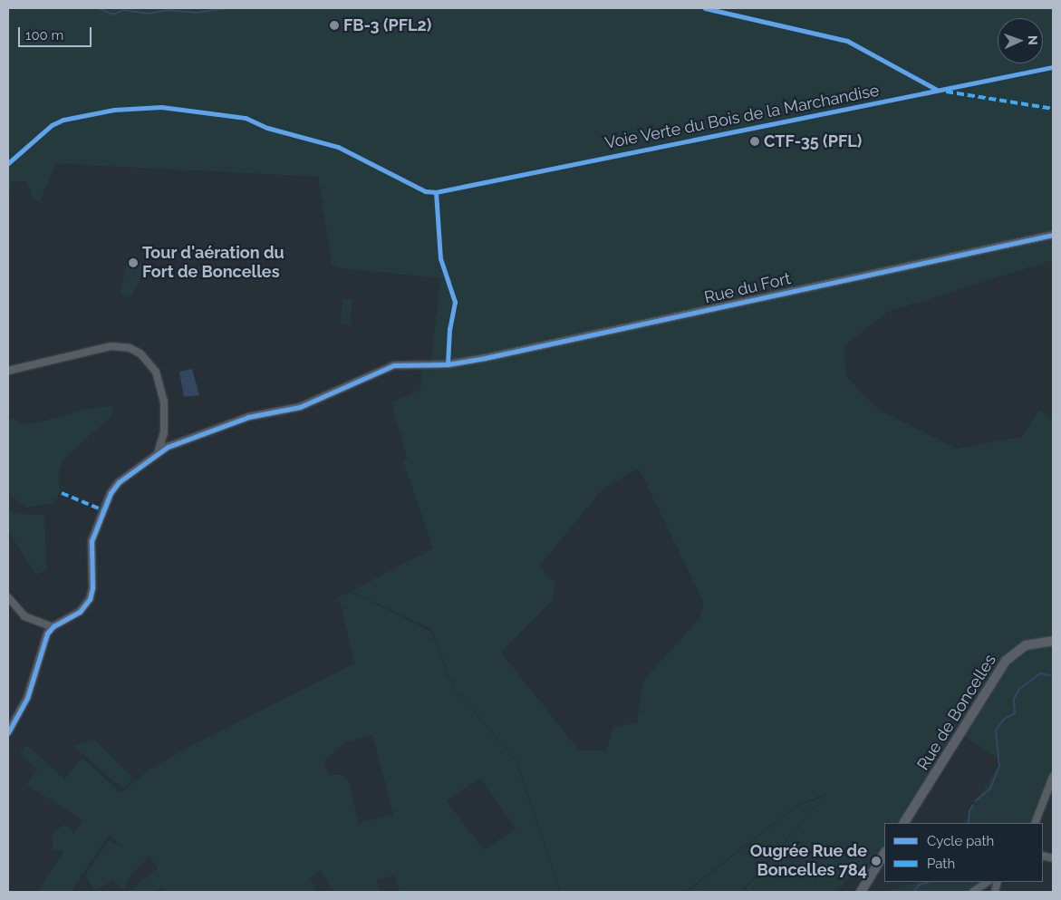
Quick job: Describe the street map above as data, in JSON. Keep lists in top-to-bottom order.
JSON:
{
  "streets": {
    "main road": ["Rue de Boncelles"],
    "street": ["Rue du Fort"],
    "cycle path": ["Voie Verte du Bois de la Marchandise"]
  },
  "places": [
    "FB-3 (PFL2)",
    "CTF-35 (PFL)",
    "Tour d'aération du Fort de Boncelles",
    "Ougrée Rue de Boncelles 784"
  ],
  "legend": ["Cycle path", "Path"],
  "scale_bar": "100 m",
  "north": "right"
}
